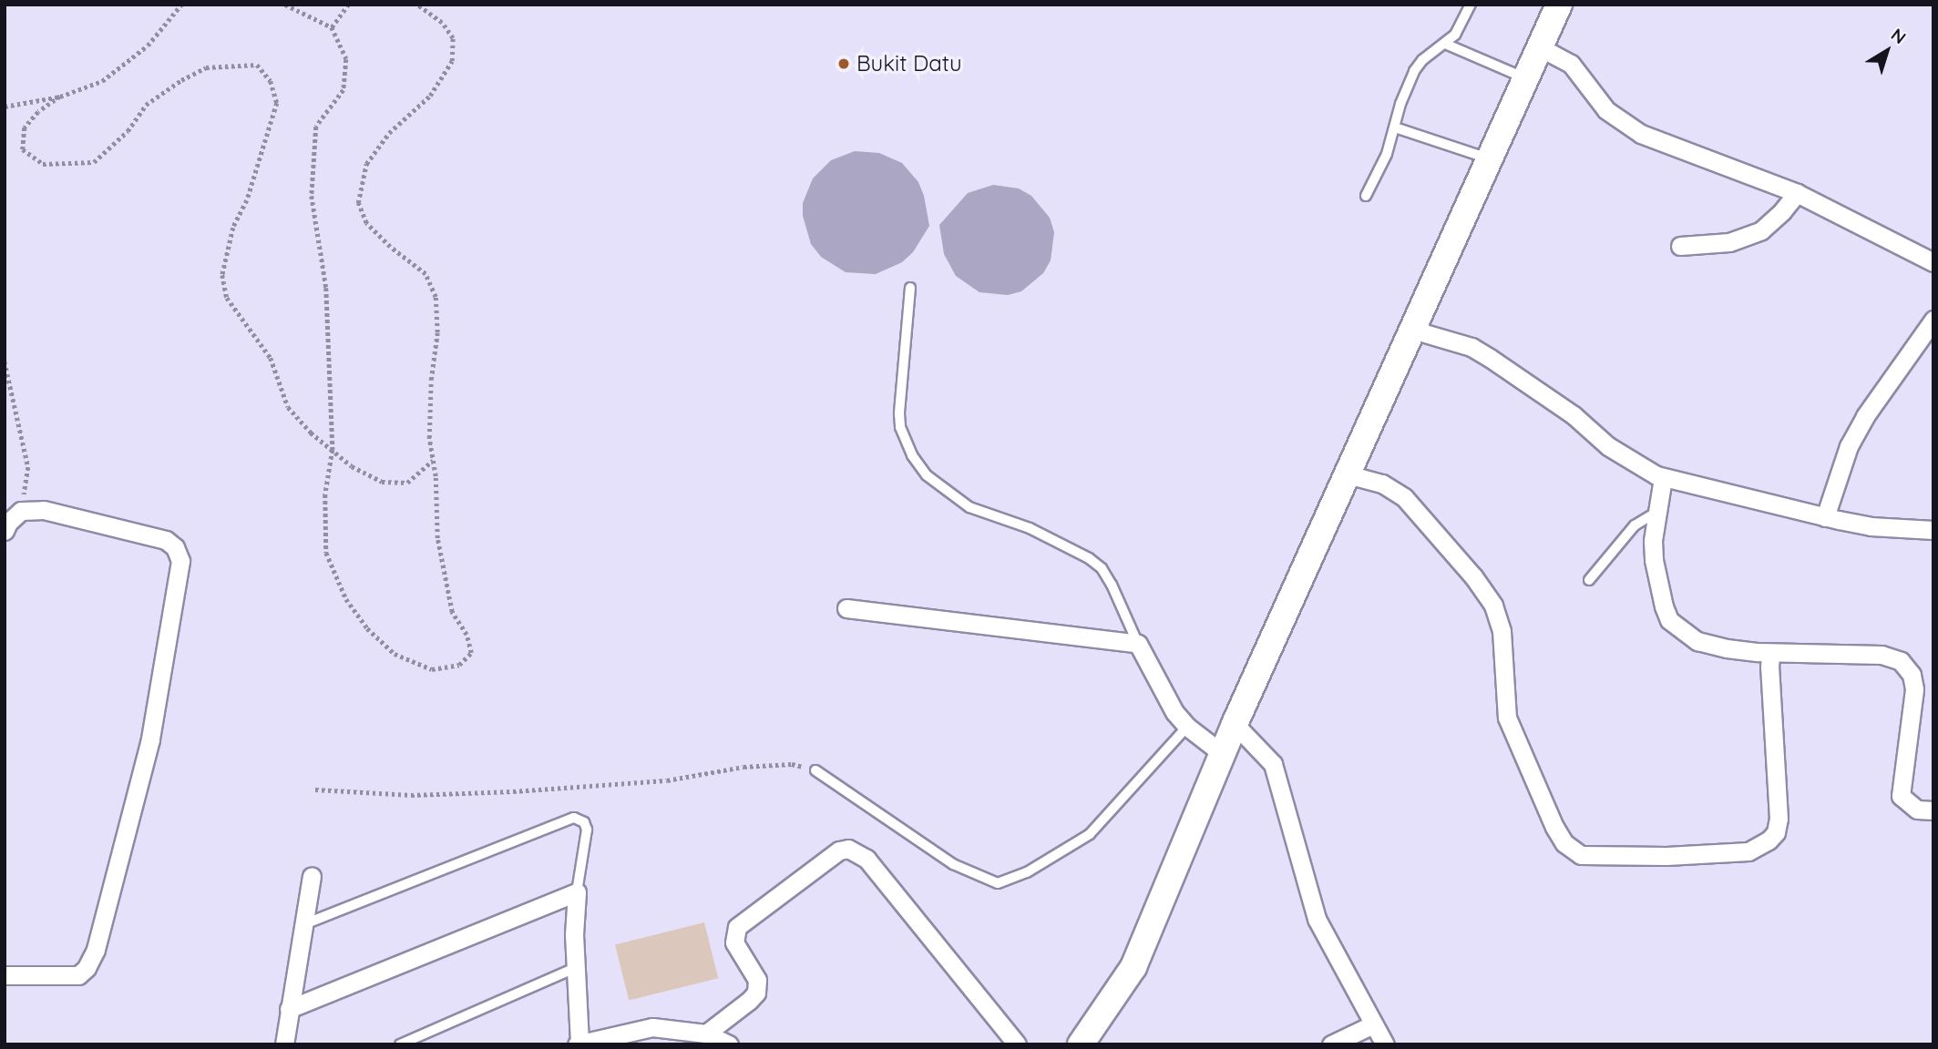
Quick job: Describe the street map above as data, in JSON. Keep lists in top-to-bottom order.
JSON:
{
  "places": ["Bukit Datu"],
  "north": "top right"
}
